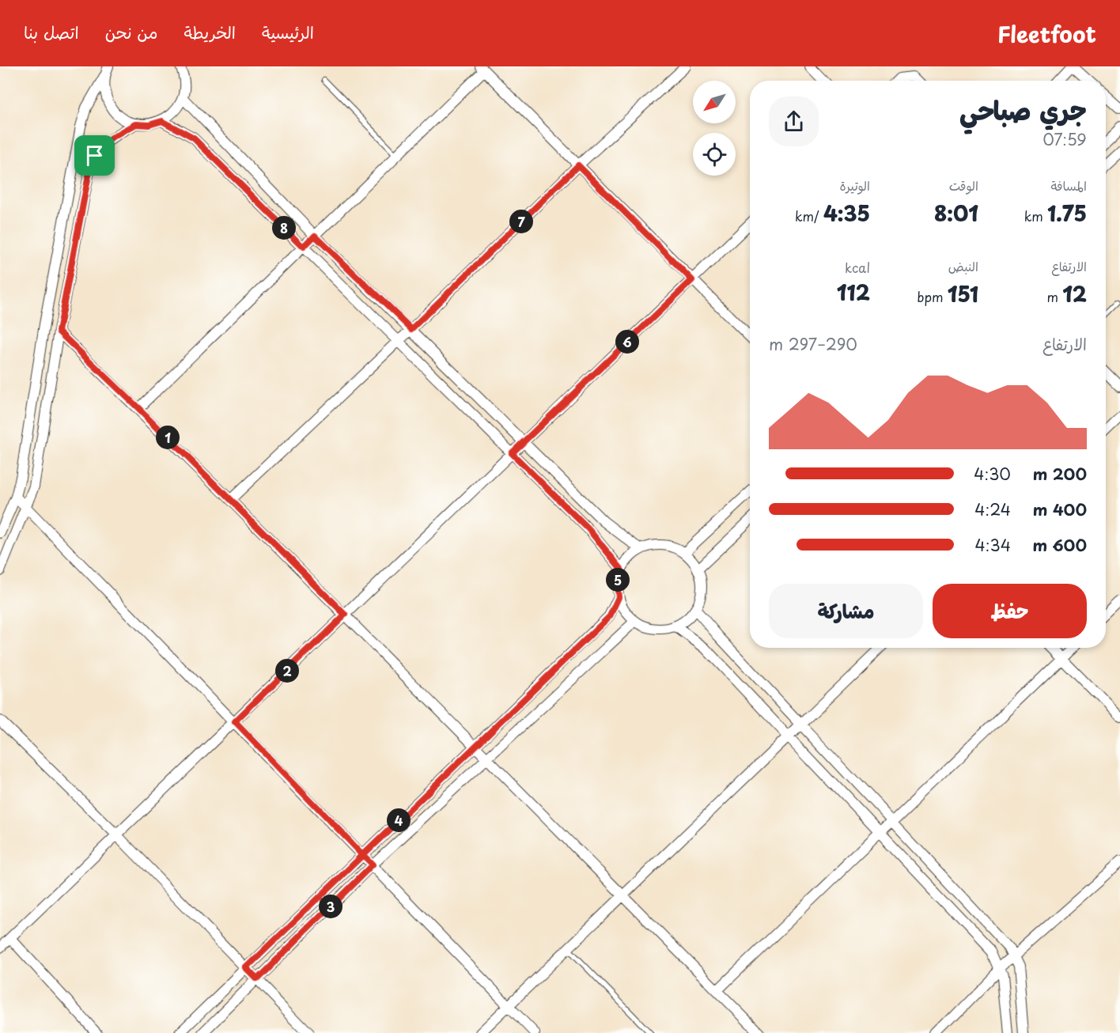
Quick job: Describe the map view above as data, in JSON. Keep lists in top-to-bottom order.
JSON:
{
  "north": "bottom left",
  "page": {
    "header": "Fleetfoot",
    "nav": [
      "الرئيسية",
      "الخريطة",
      "من نحن",
      "اتصل بنا"
    ],
    "heading": ["جري صباحي", "07:59"],
    "stats": [
      ["المسافة", "1.75 km"],
      ["الوقت", "8:01"],
      ["الوتيرة", "4:35 /km"],
      ["الارتفاع", "12 m"],
      ["النبض", "151 bpm"],
      ["kcal", "112"]
    ],
    "pins": [
      "7",
      "8",
      "6",
      "1",
      "5",
      "2",
      "4",
      "3"
    ],
    "chart": ["الارتفاع", "290–297 m"],
    "list": [
      {
        "name": "200 m",
        "note": "4:30"
      },
      {
        "name": "400 m",
        "note": "4:24"
      },
      {
        "name": "600 m",
        "note": "4:34"
      }
    ],
    "buttons": ["حفظ", "مشاركة"]
  }
}
